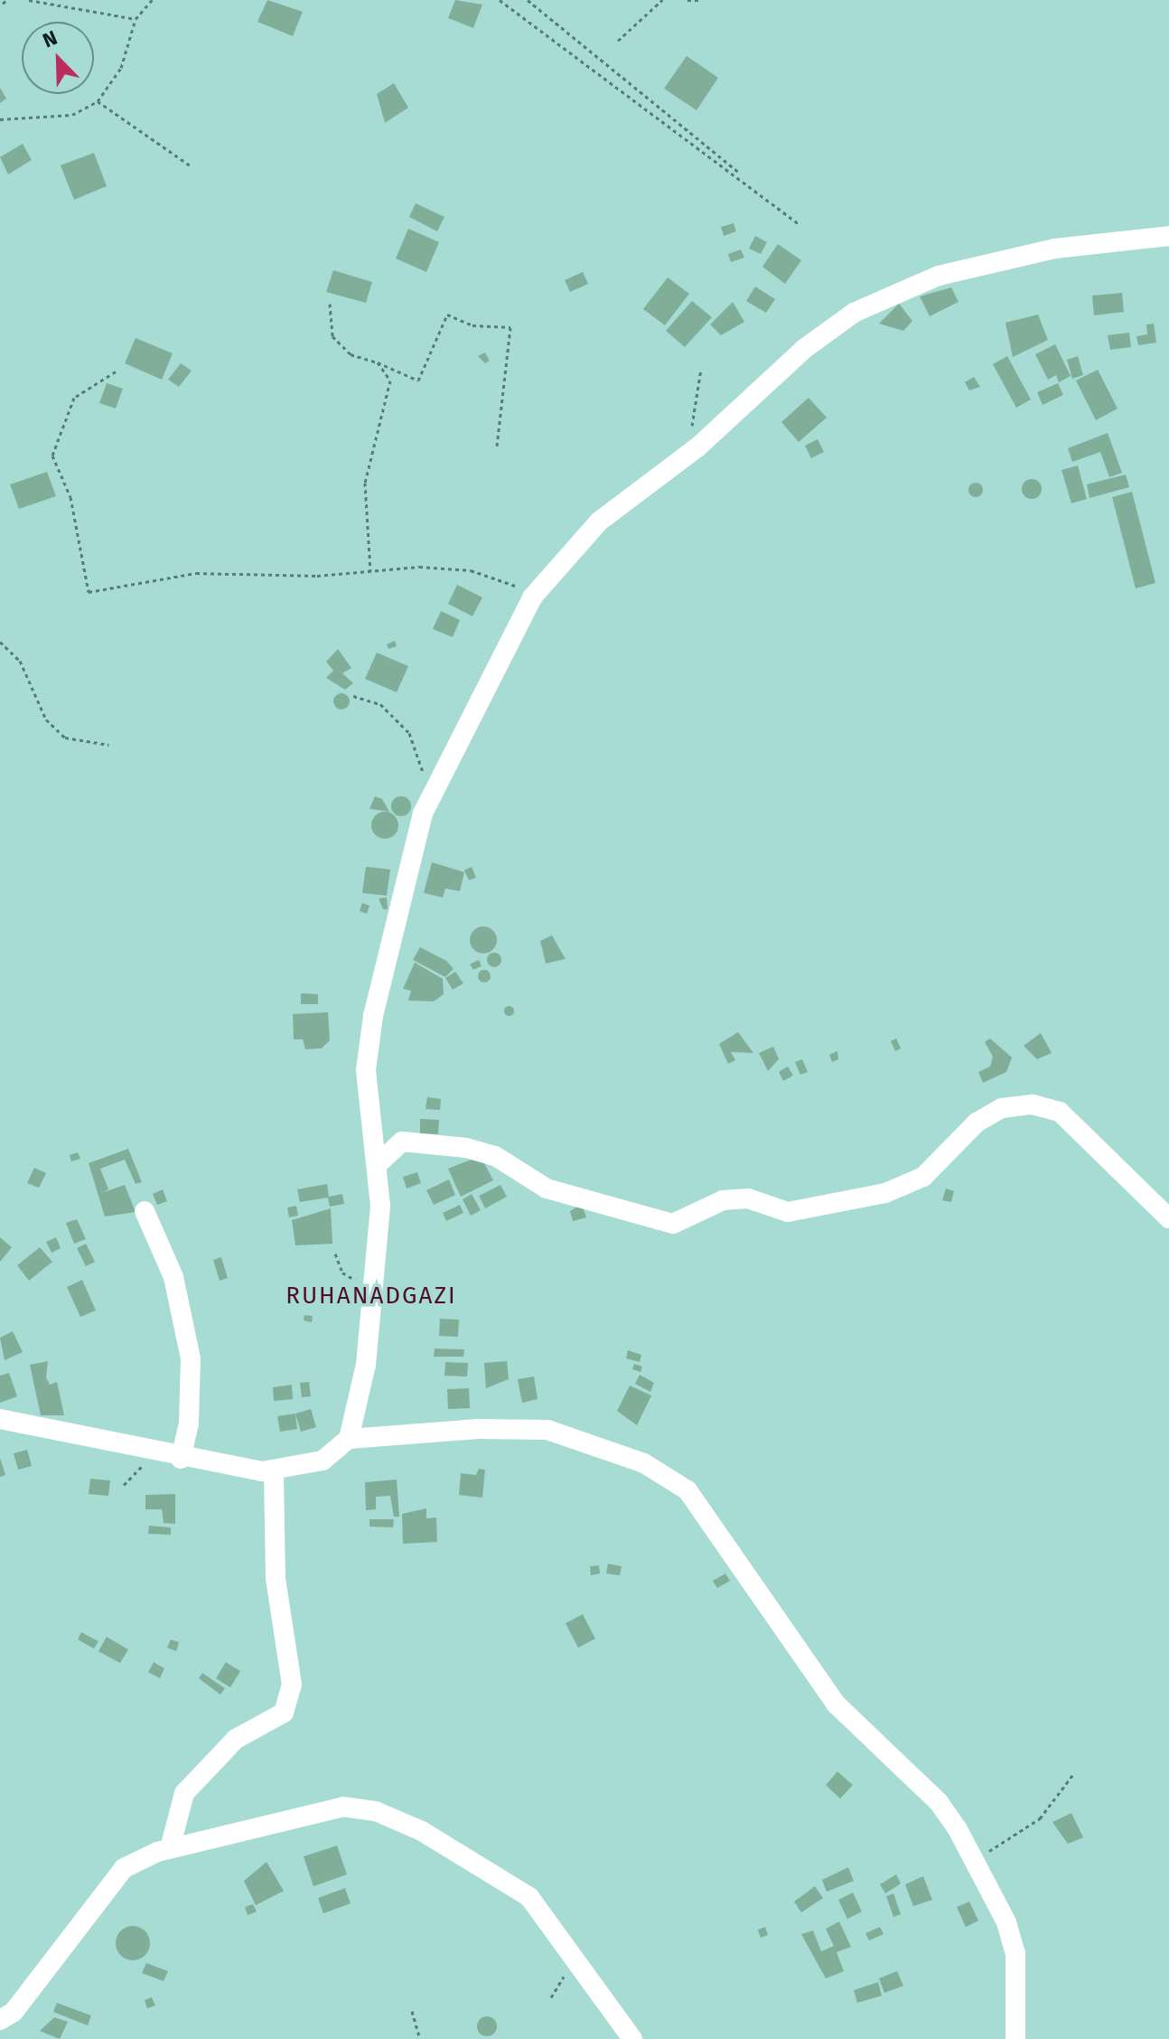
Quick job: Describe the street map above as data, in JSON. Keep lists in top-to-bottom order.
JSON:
{
  "districts": ["RUHANADGAZI"],
  "north": "top left"
}
